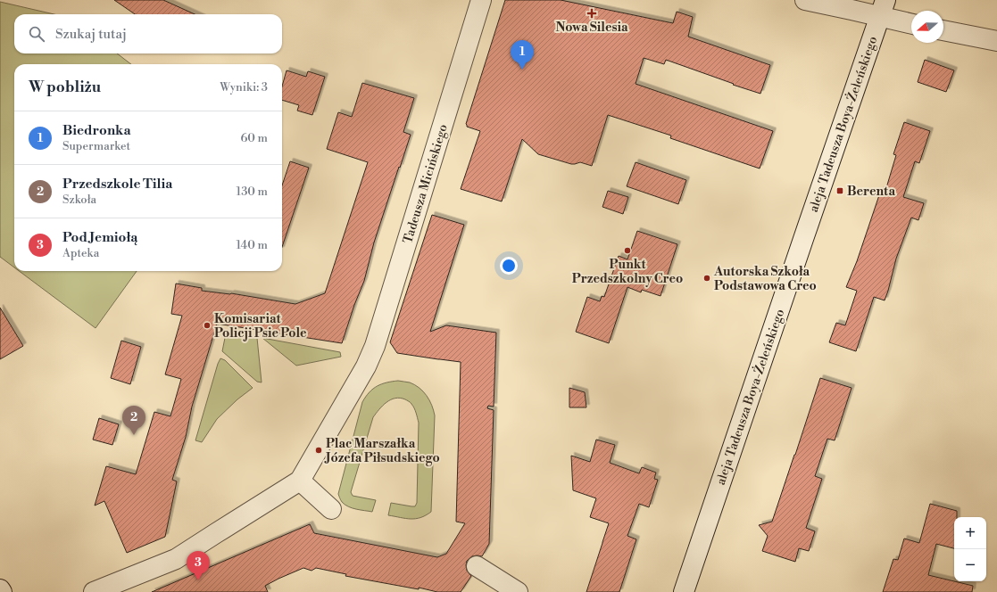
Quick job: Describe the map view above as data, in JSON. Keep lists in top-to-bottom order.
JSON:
{
  "streets": {
    "street": ["aleja Tadeusza Boya-Żeleńskiego", "Tadeusza Micińskiego"]
  },
  "places": {
    "health": ["Nowa Silesia"],
    "transit": ["Berenta"],
    "other": [
      "Punkt Przedszkolny Creo",
      "Autorska Szkoła Podstawowa Creo",
      "Komisariat Policji Psie Pole",
      "Plac Marszałka Józefa Piłsudskiego"
    ]
  },
  "north": "left",
  "page": {
    "search": "Szukaj tutaj",
    "pins": ["1", "2", "3"],
    "heading": ["W pobliżu", "Wyniki: 3"],
    "list": [
      {
        "mark": "1",
        "name": "Biedronka",
        "note": "Supermarket",
        "value": "60 m"
      },
      {
        "mark": "2",
        "name": "Przedszkole Tilia",
        "note": "Szkoła",
        "value": "130 m"
      },
      {
        "mark": "3",
        "name": "Pod Jemiołą",
        "note": "Apteka",
        "value": "140 m"
      }
    ],
    "map_buttons": ["+", "−"]
  }
}
